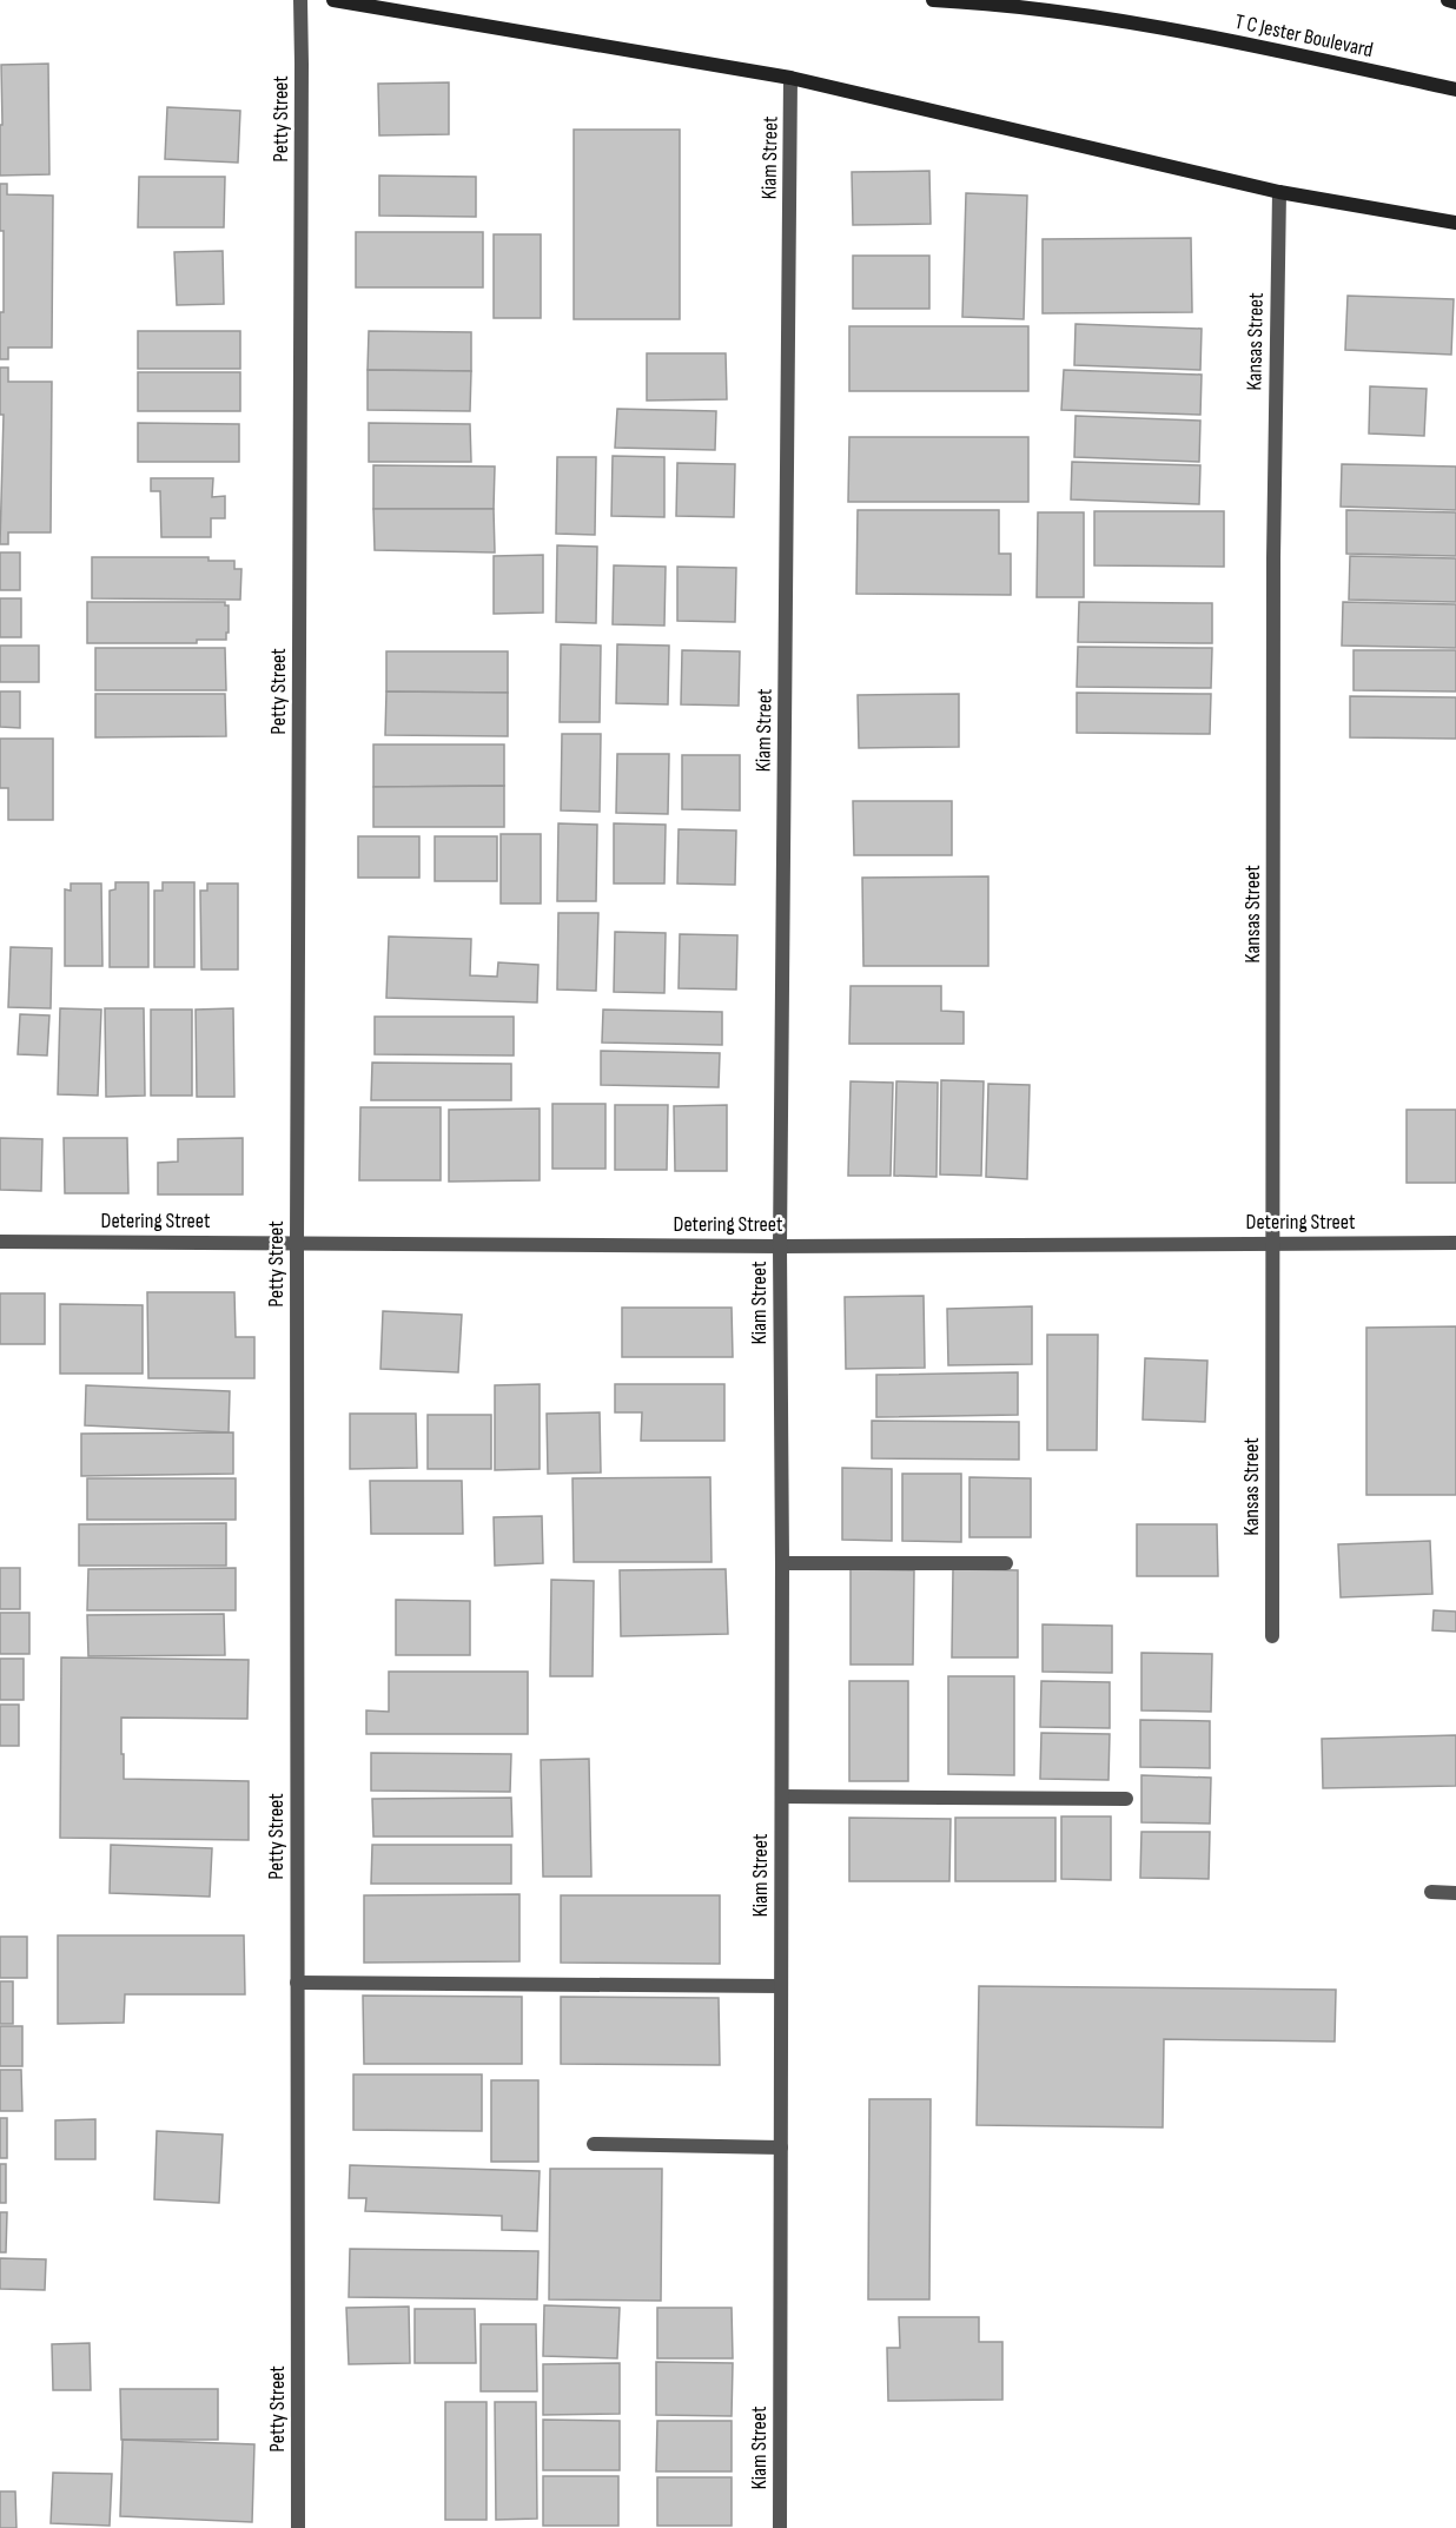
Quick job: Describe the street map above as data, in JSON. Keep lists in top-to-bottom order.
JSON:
{
  "streets": {
    "main road": ["T C Jester Boulevard"],
    "street": [
      "Petty Street",
      "Kiam Street",
      "Kansas Street",
      "Detering Street"
    ]
  },
  "crossings": [
    ["Petty Street", "Detering Street"],
    ["Kiam Street", "Detering Street"],
    ["Kansas Street", "Detering Street"]
  ]
}
